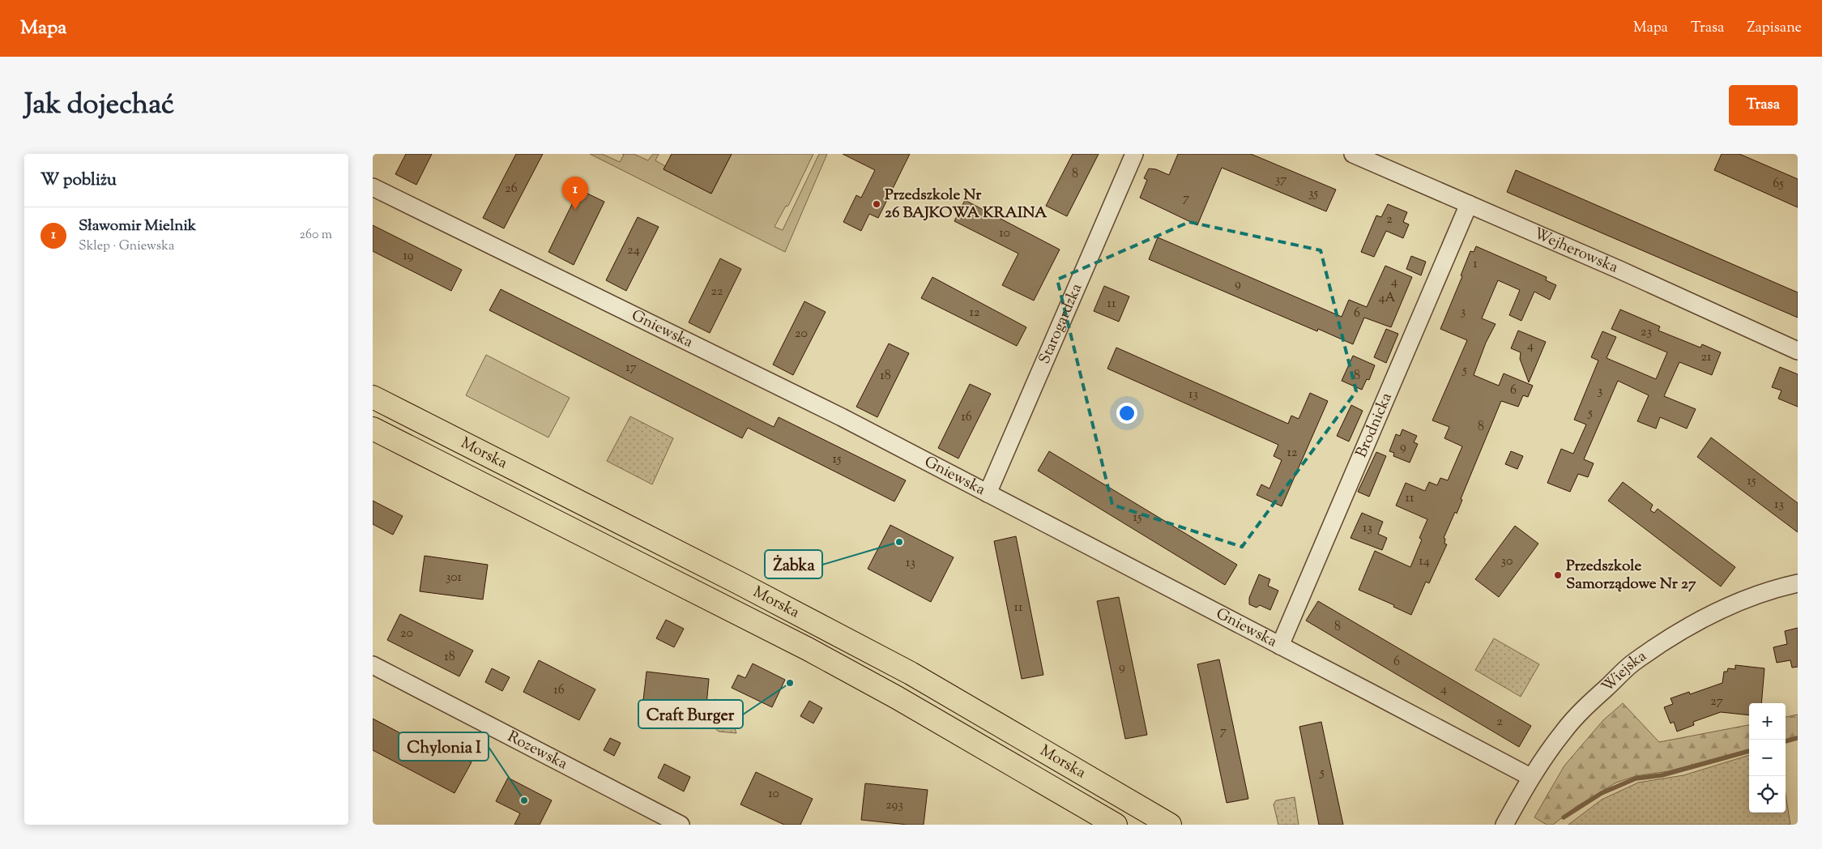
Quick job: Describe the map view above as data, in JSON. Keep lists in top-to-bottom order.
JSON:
{
  "streets": {
    "main road": ["Morska"],
    "street": [
      "Wejherowska",
      "Starogardzka",
      "Gniewska",
      "Brodnicka",
      "Wiejska",
      "Rozewska"
    ]
  },
  "crossings": [
    ["Wejherowska", "Brodnicka"],
    ["Starogardzka", "Gniewska"],
    ["Gniewska", "Brodnicka"],
    ["Gniewska", "Wiejska"]
  ],
  "places": [
    "Przedszkole Nr 26 BAJKOWA KRAINA",
    "Żabka",
    "Przedszkole Samorządowe Nr 27",
    "Craft Burger",
    "Chylonia I"
  ],
  "house_numbers": [
    "8",
    "37",
    "65",
    "26",
    "35",
    "7",
    "2",
    "10",
    "24",
    "19",
    "1",
    "4",
    "9",
    "22",
    "4A",
    "11",
    "3",
    "12",
    "6",
    "23",
    "20",
    "4",
    "21",
    "17",
    "5",
    "18",
    "8",
    "6",
    "3",
    "13",
    "5",
    "16",
    "8",
    "9",
    "12",
    "15",
    "15",
    "11",
    "13",
    "15",
    "13",
    "14",
    "30",
    "13",
    "301",
    "11",
    "8",
    "20",
    "18",
    "6",
    "9",
    "4",
    "16",
    "27",
    "2",
    "7",
    "5",
    "10",
    "293"
  ],
  "page": {
    "header": "Mapa",
    "nav": ["Mapa", "Trasa", "Zapisane"],
    "title": "Jak dojechać",
    "buttons": "Trasa",
    "heading": "W pobliżu",
    "pins": "1",
    "list": [
      {
        "mark": "1",
        "name": "Sławomir Mielnik",
        "note": "Sklep · Gniewska",
        "value": "260 m"
      }
    ],
    "map_buttons": ["+", "−"]
  }
}
